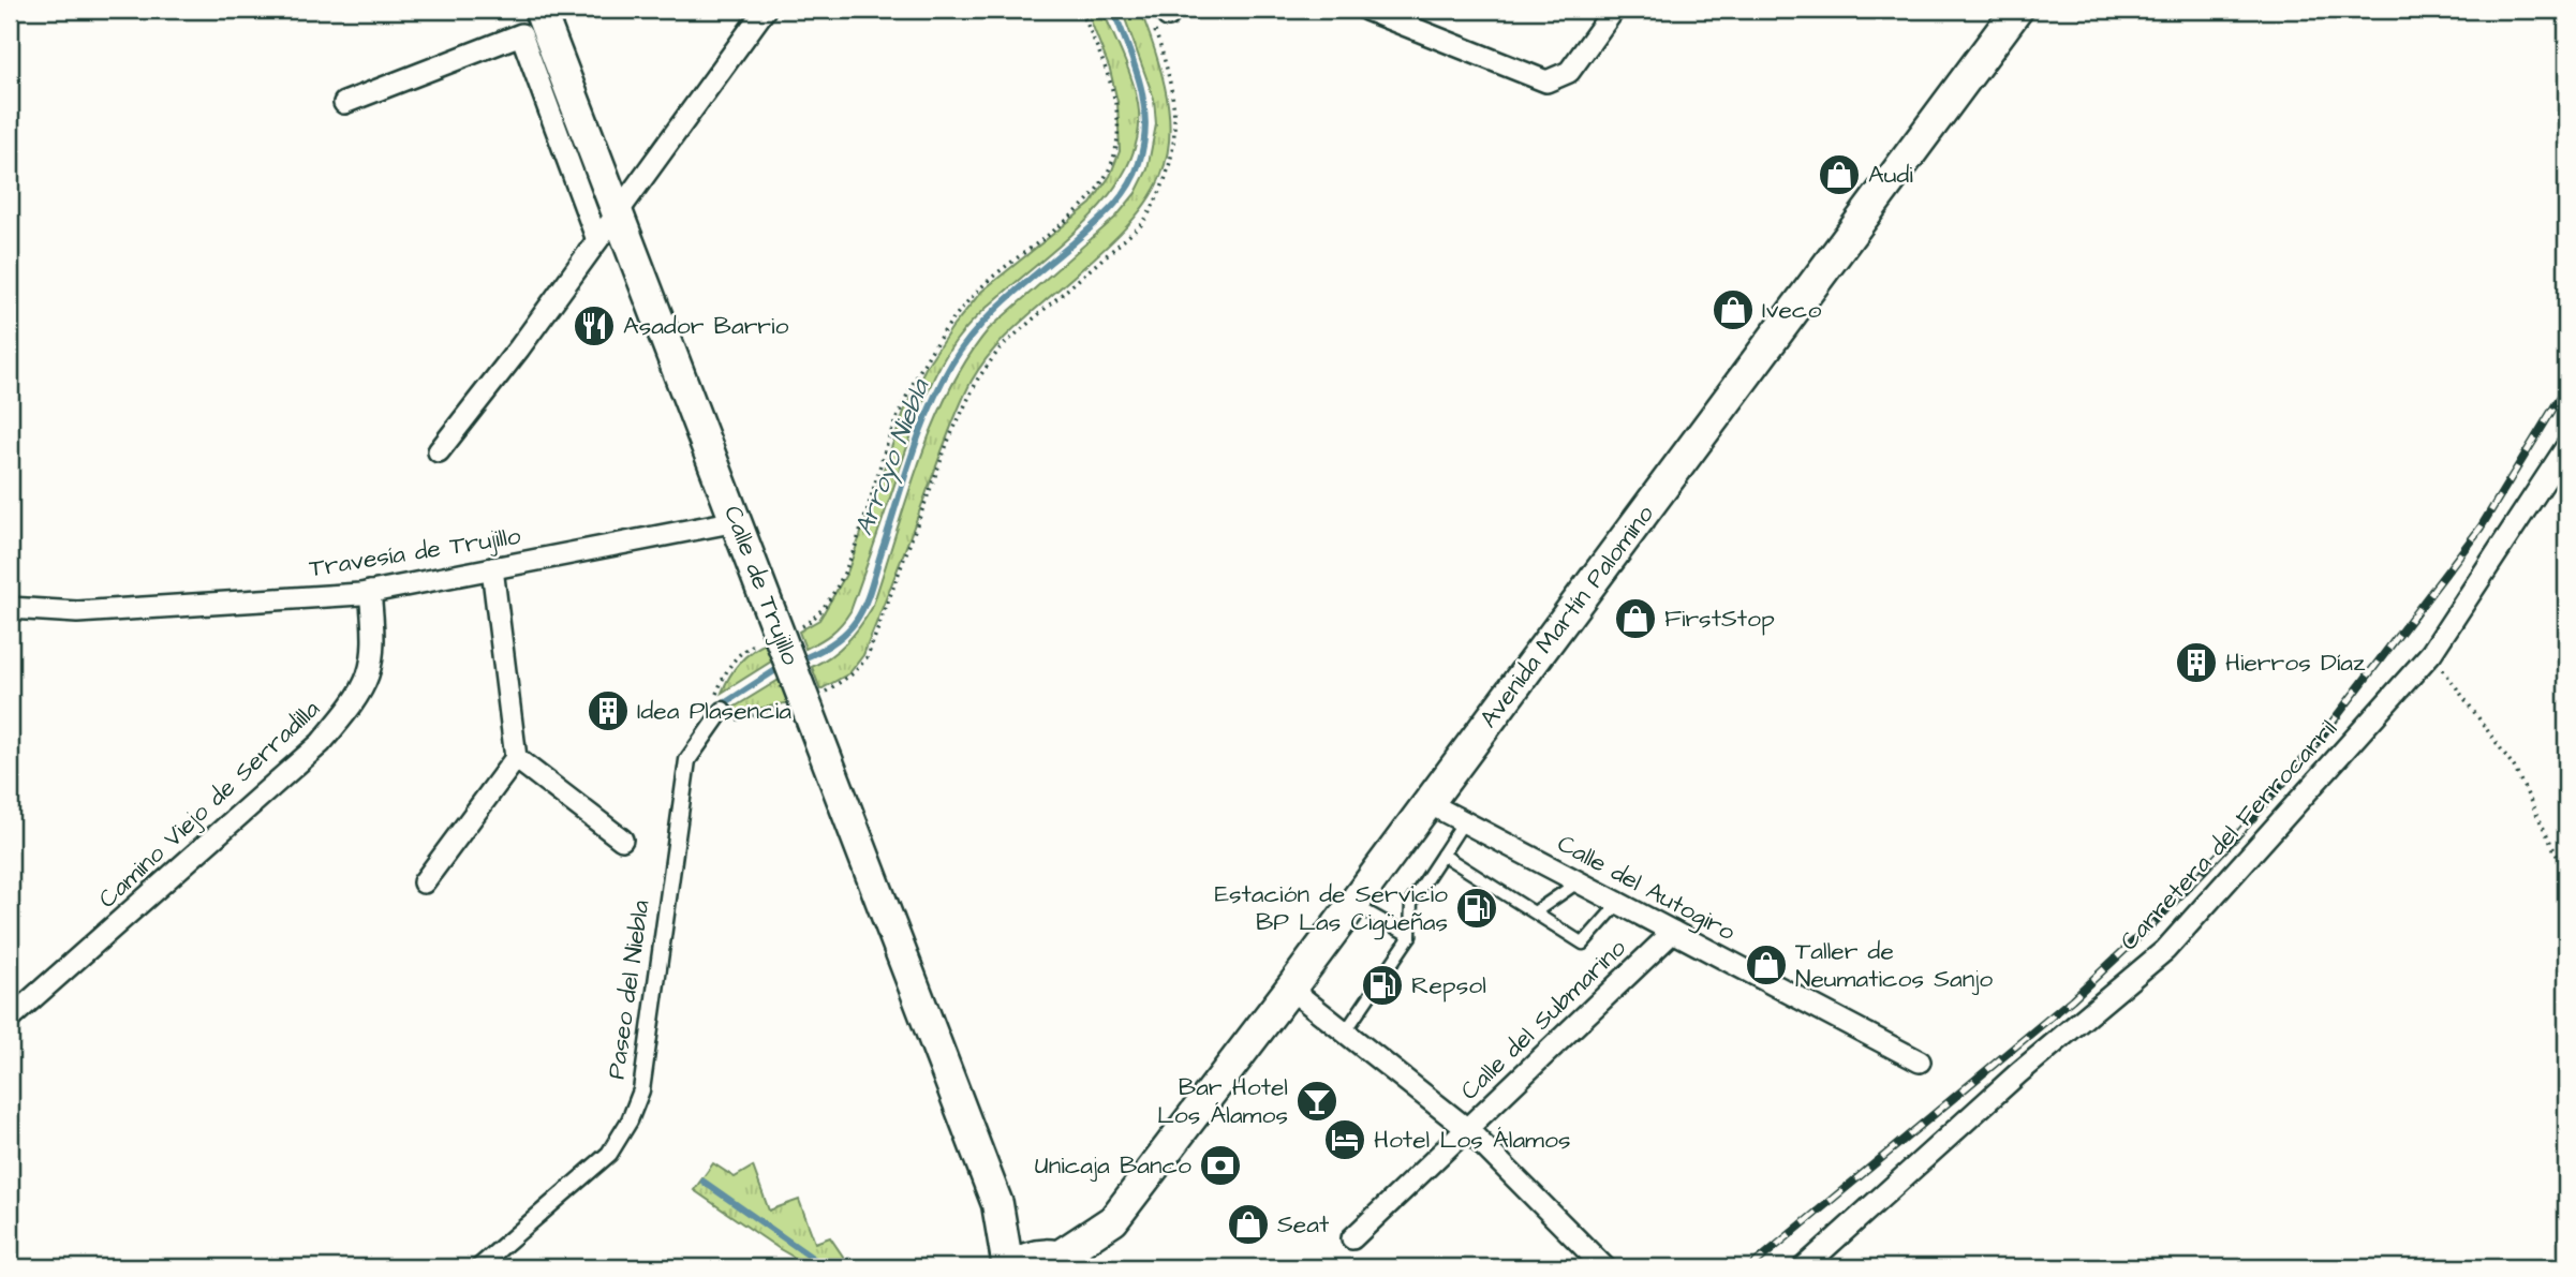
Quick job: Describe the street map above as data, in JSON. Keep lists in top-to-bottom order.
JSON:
{
  "streets": {
    "main road": ["Calle de Trujillo", "Avenida Martín Palomino"],
    "street": [
      "Travesía de Trujillo",
      "Camino Viejo de Serradilla",
      "Carretera del Ferrocarril",
      "Calle del Autogiro",
      "Paseo del Niebla",
      "Calle del Submarino"
    ]
  },
  "crossings": [
    ["Travesía de Trujillo", "Calle de Trujillo"],
    ["Travesía de Trujillo", "Camino Viejo de Serradilla"],
    ["Calle de Trujillo", "Avenida Martín Palomino"],
    ["Avenida Martín Palomino", "Calle del Autogiro"],
    ["Calle del Autogiro", "Calle del Submarino"]
  ],
  "water": ["Arroyo Niebla"],
  "places": {
    "shop": [
      "Audi",
      "Iveco",
      "FirstStop",
      "Taller de Neumaticos Sanjo",
      "Seat"
    ],
    "restaurant": ["Asador Barrio"],
    "building": ["Hierros Díaz", "Idea Plasencia"],
    "fuel station": ["Estación de Servicio BP Las Cigüeñas", "Repsol"],
    "bar": ["Bar Hotel Los Álamos"],
    "hotel": ["Hotel Los Álamos"],
    "bank": ["Unicaja Banco"]
  }
}
